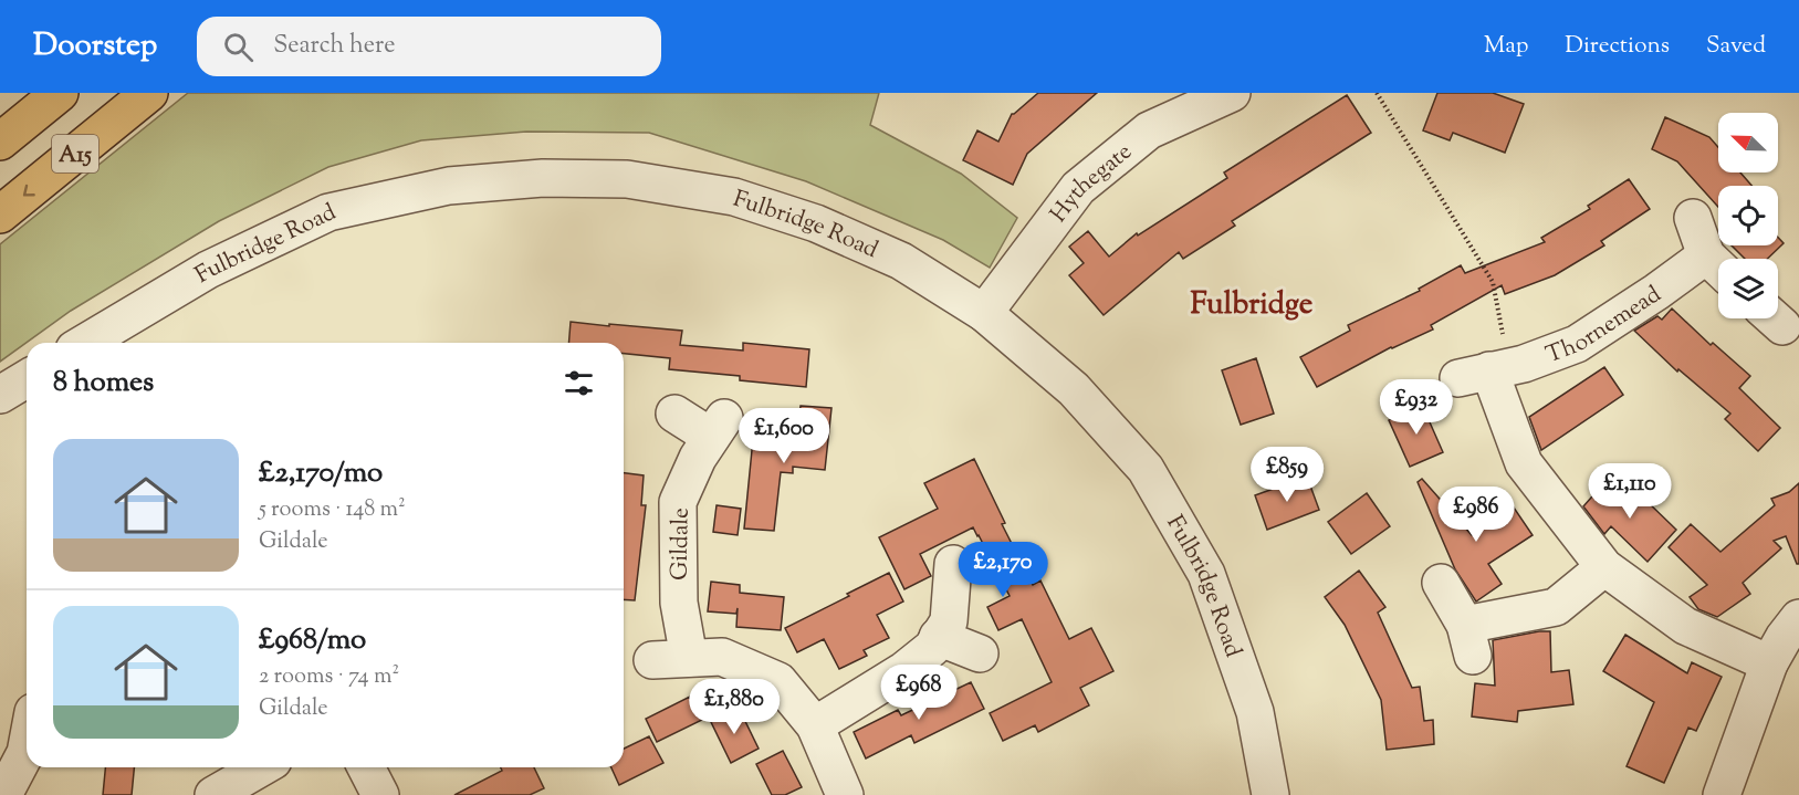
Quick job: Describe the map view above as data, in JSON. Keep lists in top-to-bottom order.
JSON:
{
  "streets": {
    "highway": ["A15"],
    "street": [
      "Hythegate",
      "Fulbridge Road",
      "Thornemead",
      "Gildale"
    ]
  },
  "crossings": [
    ["Hythegate", "Fulbridge Road"]
  ],
  "districts": ["Fulbridge"],
  "north": "top left",
  "page": {
    "header": "Doorstep",
    "search": "Search here",
    "nav": ["Map", "Directions", "Saved"],
    "heading": "8 homes",
    "price": [
      "£932",
      "£1,600",
      "£859",
      "£1,110",
      "£986",
      "£2,170",
      "£968",
      "£1,880"
    ],
    "list": [
      {
        "name": "£2,170/mo",
        "note": "5 rooms · 148 m² · Gildale"
      },
      {
        "name": "£968/mo",
        "note": "2 rooms · 74 m² · Gildale"
      }
    ]
  }
}
